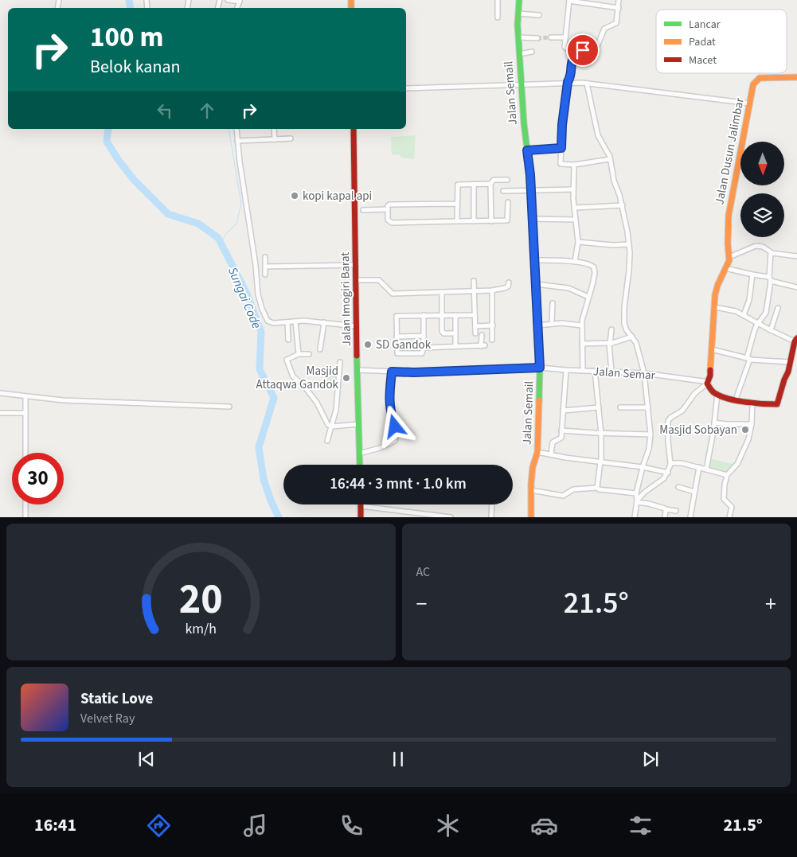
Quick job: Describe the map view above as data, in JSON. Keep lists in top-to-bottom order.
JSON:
{
  "streets": {
    "street": [
      "Jalan Semail",
      "Jalan Dusun Jalimbar",
      "Jalan Imogiri Barat",
      "Jalan Semar"
    ]
  },
  "crossings": [
    ["Jalan Semail", "Jalan Semar"],
    ["Jalan Dusun Jalimbar", "Jalan Semar"],
    ["Jalan Imogiri Barat", "Jalan Semar"]
  ],
  "water": ["Sungai Code"],
  "places": [
    "kopi kapal api",
    "SD Gandok",
    "Masjid Attaqwa Gandok",
    "Masjid Sobayan"
  ],
  "legend": ["Lancar", "Padat", "Macet"],
  "north": "bottom",
  "page": {
    "turn": ["100 m", "Belok kanan"],
    "limit": "30",
    "trip": "16:44 · 3 mnt · 1.0 km",
    "tile": "AC",
    "heat": ["−", "21.5°", "+"],
    "song": ["Static Love", "Velvet Ray"],
    "tabs": ["16:41", "21.5°"],
    "gauge": ["20", "km/h"]
  }
}
